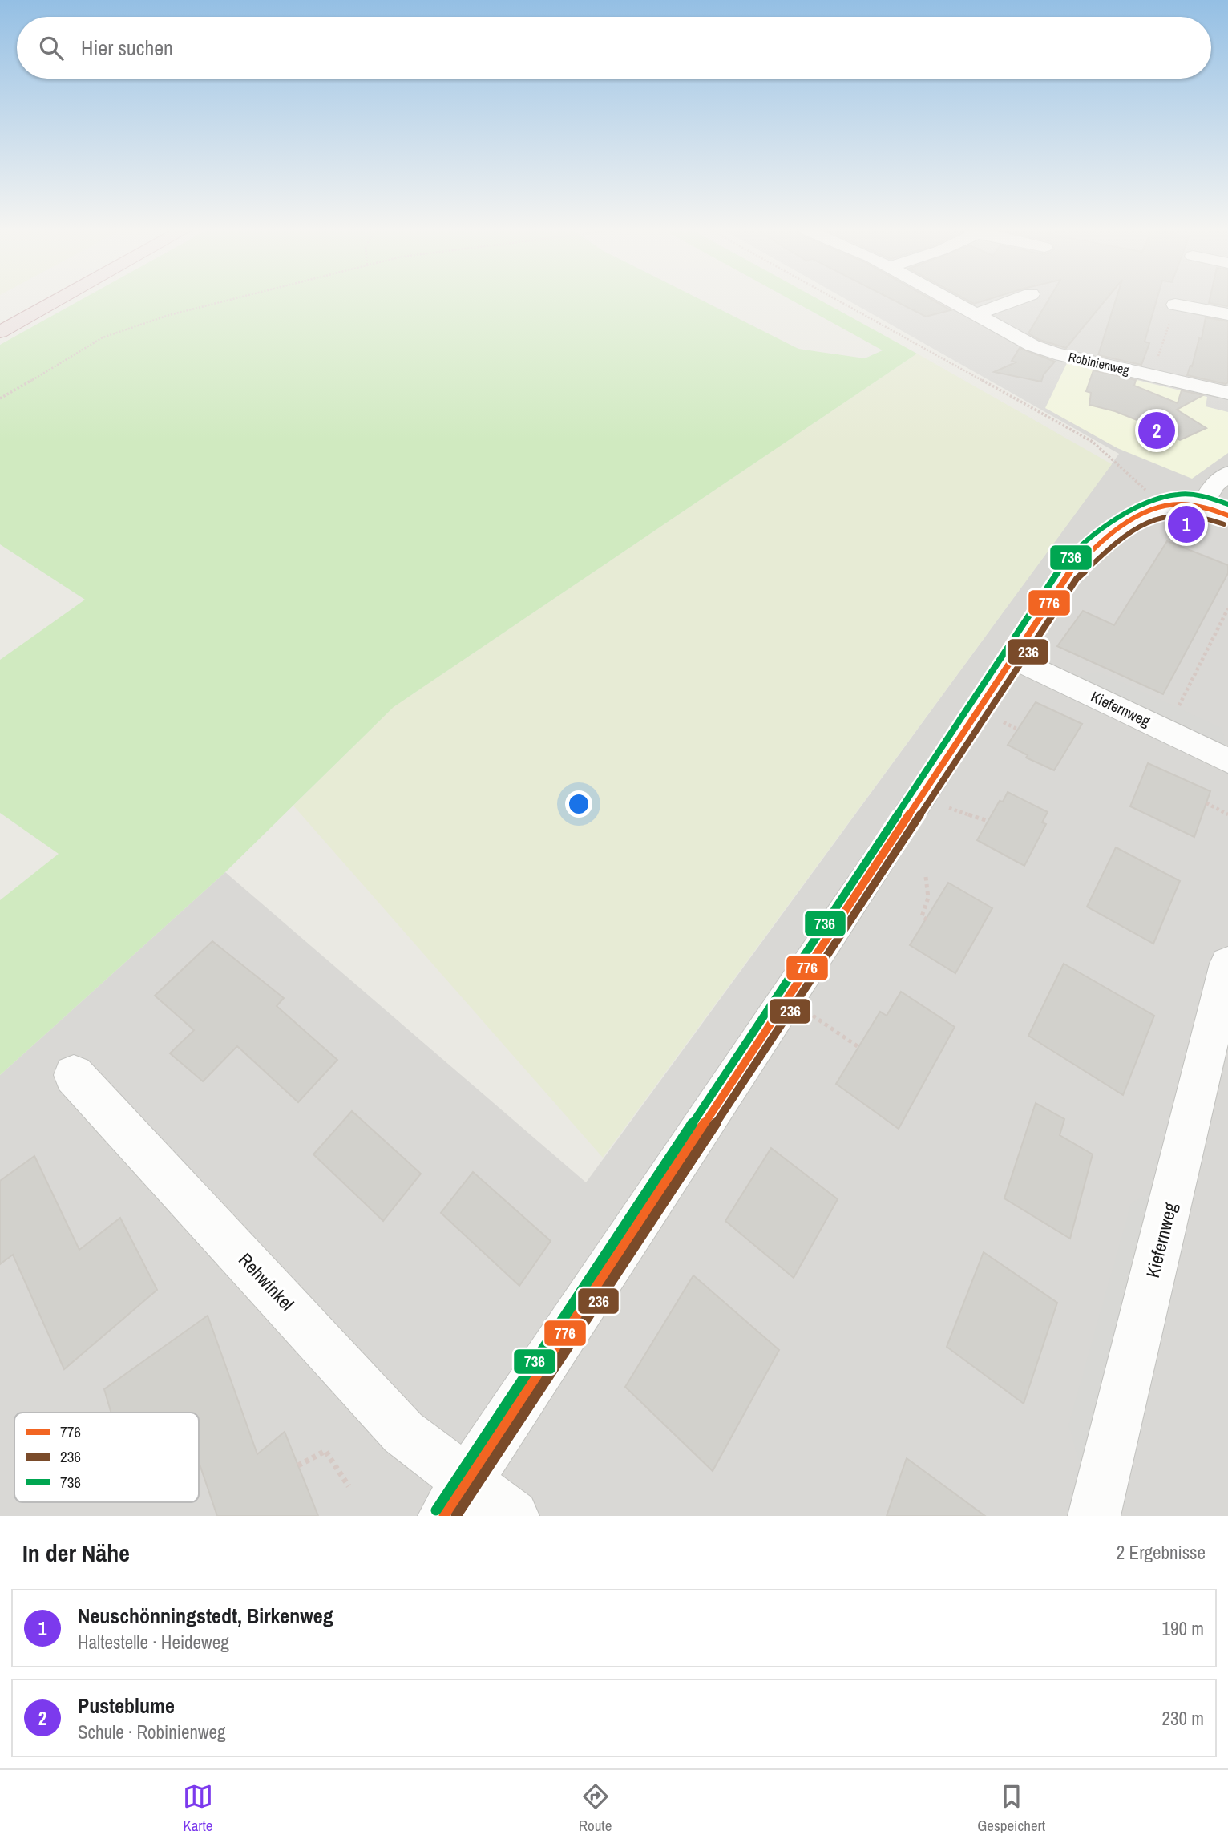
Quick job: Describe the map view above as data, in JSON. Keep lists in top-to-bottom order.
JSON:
{
  "streets": {
    "street": ["Robinienweg", "Kiefernweg", "Rehwinkel"]
  },
  "lines": ["transit line 736", "transit line 776", "transit line 236"],
  "legend": ["776", "236", "736"],
  "page": {
    "search": "Hier suchen",
    "pins": ["2", "1"],
    "heading": ["In der Nähe", "2 Ergebnisse"],
    "list": [
      {
        "mark": "1",
        "name": "Neuschönningstedt, Birkenweg",
        "note": "Haltestelle · Heideweg",
        "value": "190 m"
      },
      {
        "mark": "2",
        "name": "Pusteblume",
        "note": "Schule · Robinienweg",
        "value": "230 m"
      }
    ],
    "nav": ["Karte", "Route", "Gespeichert"]
  }
}
